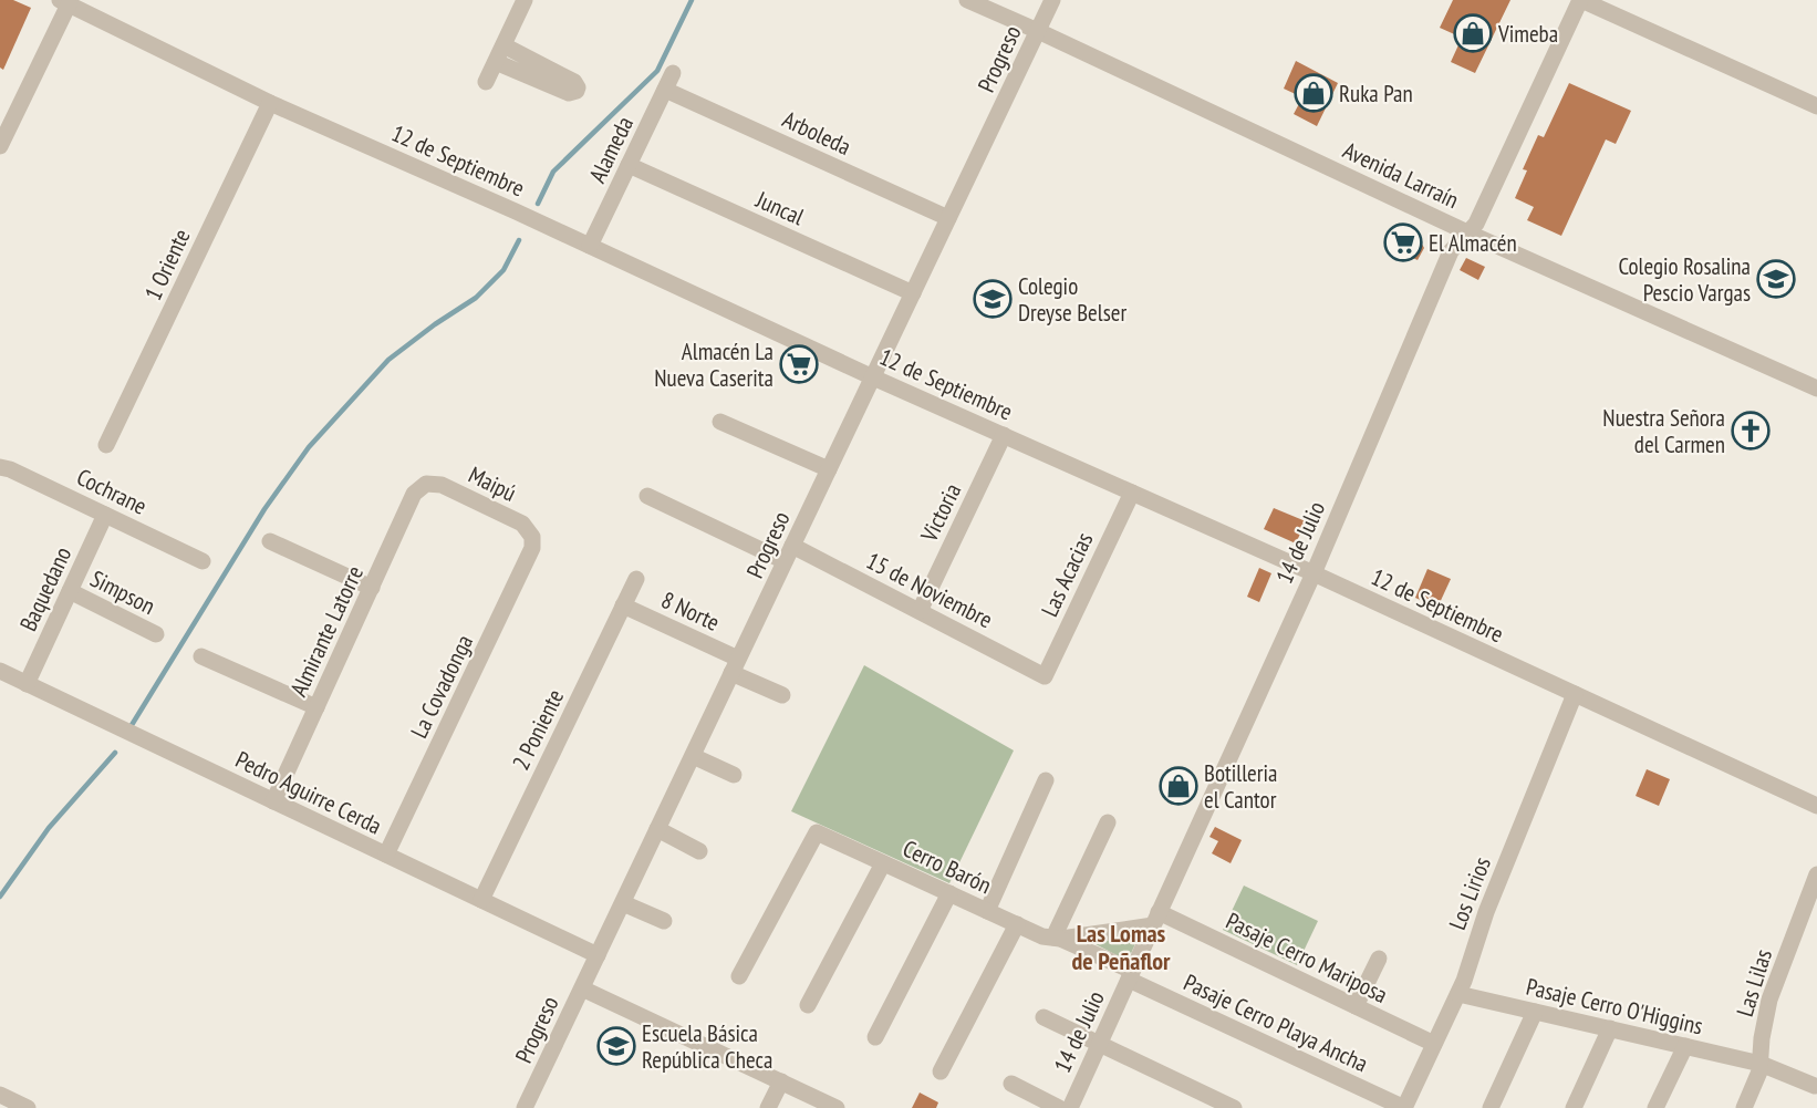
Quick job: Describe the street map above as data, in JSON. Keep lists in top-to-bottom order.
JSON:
{
  "streets": {
    "street": [
      "Progreso",
      "Arboleda",
      "Alameda",
      "12 de Septiembre",
      "Avenida Larraín",
      "Juncal",
      "1 Oriente",
      "Maipú",
      "Cochrane",
      "Victoria",
      "14 de Julio",
      "Las Acacias",
      "Baquedano",
      "15 de Noviembre",
      "Simpson",
      "8 Norte",
      "Almirante Latorre",
      "La Covadonga",
      "2 Poniente",
      "Pedro Aguirre Cerda",
      "Cerro Barón",
      "Los Lirios",
      "Pasaje Cerro Mariposa",
      "Las Lilas",
      "Pasaje Cerro O'Higgins",
      "Pasaje Cerro Playa Ancha"
    ]
  },
  "crossings": [
    ["Progreso", "Arboleda"],
    ["Progreso", "12 de Septiembre"],
    ["Progreso", "Avenida Larraín"],
    ["Progreso", "Juncal"],
    ["Progreso", "15 de Noviembre"],
    ["Progreso", "8 Norte"],
    ["Progreso", "Pedro Aguirre Cerda"],
    ["Arboleda", "Alameda"],
    ["Alameda", "12 de Septiembre"],
    ["Alameda", "Juncal"],
    ["12 de Septiembre", "1 Oriente"],
    ["12 de Septiembre", "Victoria"],
    ["12 de Septiembre", "14 de Julio"],
    ["12 de Septiembre", "Las Acacias"],
    ["12 de Septiembre", "Los Lirios"],
    ["Avenida Larraín", "14 de Julio"],
    ["Maipú", "Almirante Latorre"],
    ["Maipú", "La Covadonga"],
    ["Cochrane", "Baquedano"],
    ["Victoria", "15 de Noviembre"],
    ["14 de Julio", "Cerro Barón"],
    ["14 de Julio", "Pasaje Cerro Mariposa"],
    ["14 de Julio", "Pasaje Cerro Playa Ancha"],
    ["Las Acacias", "15 de Noviembre"],
    ["Baquedano", "Simpson"],
    ["Baquedano", "Pedro Aguirre Cerda"],
    ["8 Norte", "2 Poniente"],
    ["Almirante Latorre", "Pedro Aguirre Cerda"],
    ["La Covadonga", "Pedro Aguirre Cerda"],
    ["2 Poniente", "Pedro Aguirre Cerda"],
    ["Cerro Barón", "Pasaje Cerro Mariposa"],
    ["Cerro Barón", "Pasaje Cerro Playa Ancha"],
    ["Los Lirios", "Pasaje Cerro Mariposa"],
    ["Los Lirios", "Pasaje Cerro O'Higgins"],
    ["Los Lirios", "Pasaje Cerro Playa Ancha"],
    ["Las Lilas", "Pasaje Cerro O'Higgins"]
  ],
  "districts": ["Las Lomas de Peñaflor"],
  "places": {
    "shop": ["Vimeba", "Ruka Pan", "Botilleria el Cantor"],
    "supermarket": ["El Almacén", "Almacén La Nueva Caserita"],
    "school or university": ["Colegio Rosalina Pescio Vargas", "Colegio Dreyse Belser", "Escuela Básica República Checa"],
    "church": ["Nuestra Señora del Carmen"]
  }
}
